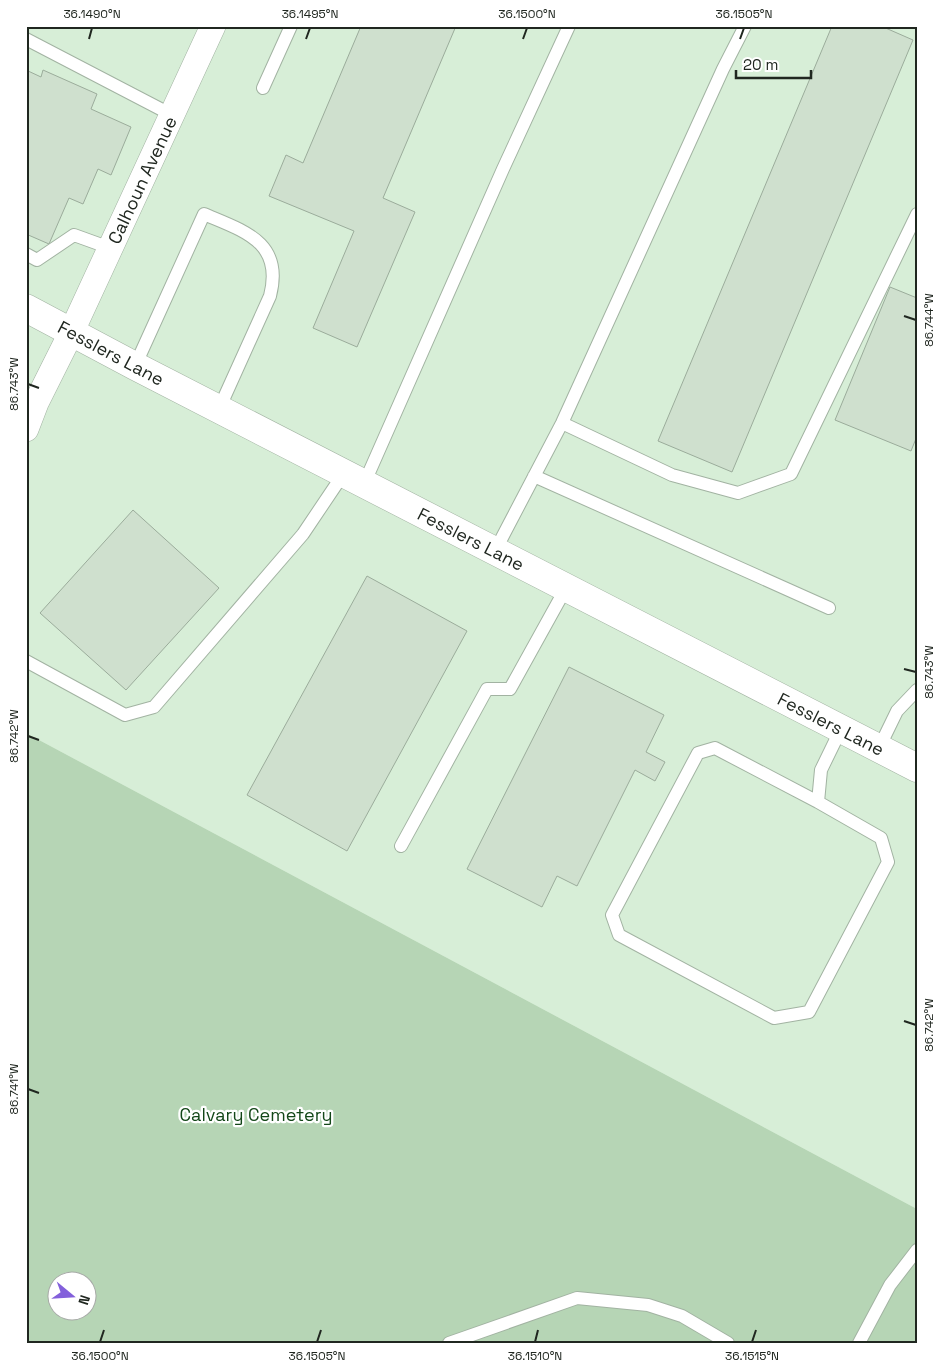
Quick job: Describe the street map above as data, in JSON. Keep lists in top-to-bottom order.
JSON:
{
  "streets": {
    "main road": ["Fesslers Lane"],
    "street": ["Calhoun Avenue"]
  },
  "crossings": [
    ["Calhoun Avenue", "Fesslers Lane"]
  ],
  "parks": ["Calvary Cemetery"],
  "scale_bar": "20 m",
  "north": "right",
  "coordinates": [
    "36.1490°N",
    "36.1495°N",
    "36.1500°N",
    "36.1505°N",
    "86.744°W",
    "86.743°W",
    "86.742°W",
    "86.741°W",
    "36.1510°N",
    "36.1515°N"
  ]
}
